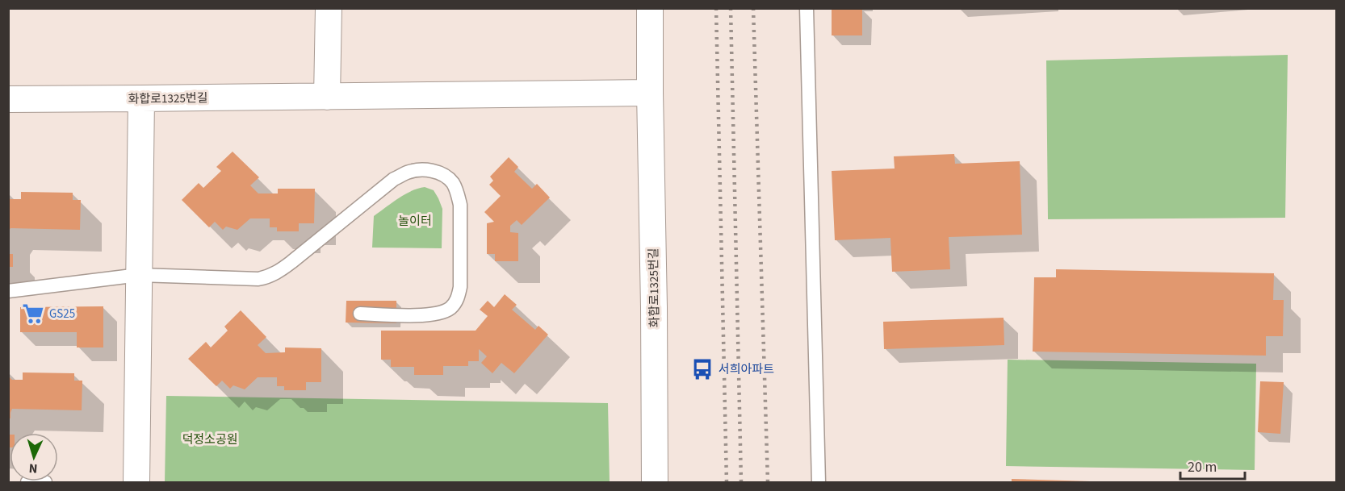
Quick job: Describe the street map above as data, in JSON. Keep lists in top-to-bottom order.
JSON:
{
  "streets": {
    "street": ["화합로1325번길"]
  },
  "parks": ["놀이터", "덕정소공원"],
  "places": {
    "supermarket": ["GS25"],
    "bus stop": ["서희아파트"]
  },
  "scale_bar": "20 m",
  "north": "bottom"
}
